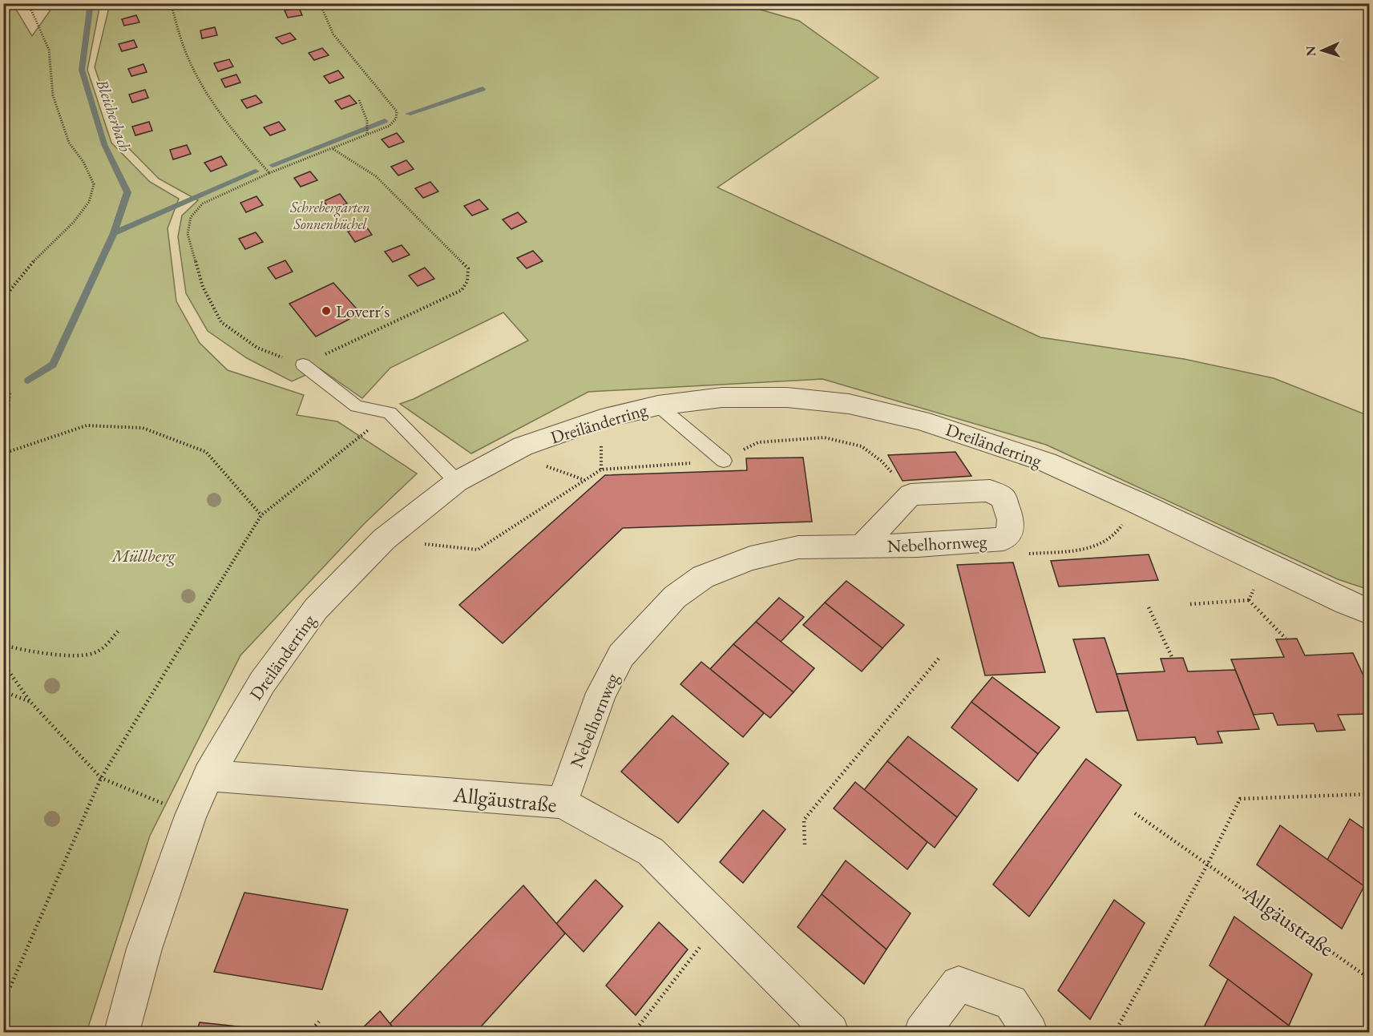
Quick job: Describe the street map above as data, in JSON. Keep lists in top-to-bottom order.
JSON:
{
  "streets": {
    "street": ["Dreiländerring", "Nebelhornweg", "Allgäustraße"]
  },
  "crossings": [
    ["Dreiländerring", "Allgäustraße"],
    ["Nebelhornweg", "Allgäustraße"]
  ],
  "water": ["Bleicherbach"],
  "parks": ["Schrebergarten Sonnenbüchel", "Müllberg"],
  "places": ["Loverr´s"],
  "north": "left"
}
